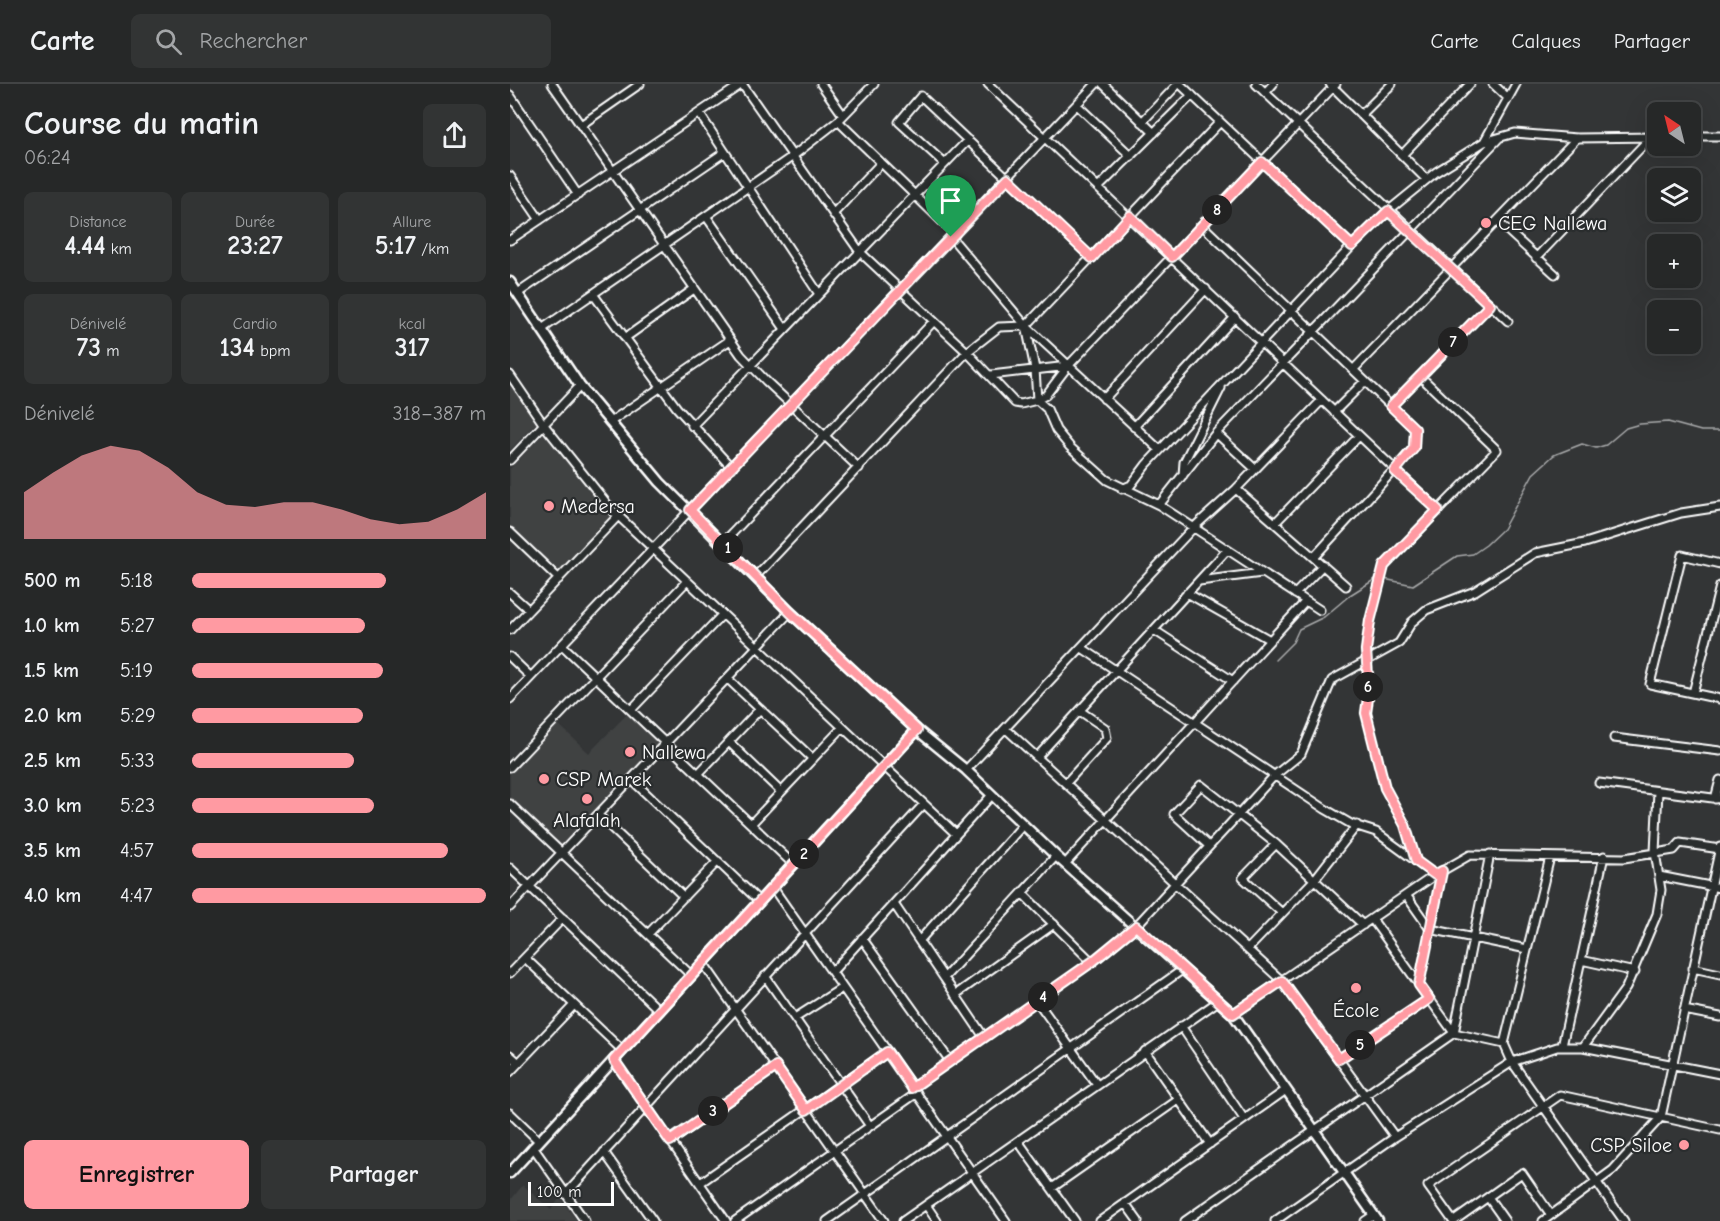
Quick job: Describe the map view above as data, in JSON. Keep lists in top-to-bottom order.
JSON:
{
  "places": [
    "CEG Nallewa",
    "Medersa",
    "Nallewa",
    "CSP Marek",
    "Alafalah",
    "École",
    "CSP Siloe"
  ],
  "scale_bar": "100 m",
  "north": "top left",
  "page": {
    "header": "Carte",
    "search": "Rechercher",
    "nav": ["Carte", "Calques", "Partager"],
    "heading": ["Course du matin", "06:24"],
    "map_buttons": ["+", "−"],
    "stats": [
      ["Distance", "4.44 km"],
      ["Durée", "23:27"],
      ["Allure", "5:17 /km"],
      ["Dénivelé", "73 m"],
      ["Cardio", "134 bpm"],
      ["kcal", "317"]
    ],
    "pins": [
      "8",
      "7",
      "1",
      "6",
      "2",
      "4",
      "5",
      "3"
    ],
    "chart": ["Dénivelé", "318–387 m"],
    "list": [
      {
        "name": "500 m",
        "note": "5:18"
      },
      {
        "name": "1.0 km",
        "note": "5:27"
      },
      {
        "name": "1.5 km",
        "note": "5:19"
      },
      {
        "name": "2.0 km",
        "note": "5:29"
      },
      {
        "name": "2.5 km",
        "note": "5:33"
      },
      {
        "name": "3.0 km",
        "note": "5:23"
      },
      {
        "name": "3.5 km",
        "note": "4:57"
      },
      {
        "name": "4.0 km",
        "note": "4:47"
      }
    ],
    "buttons": ["Enregistrer", "Partager"],
    "scale": "100 m"
  }
}
